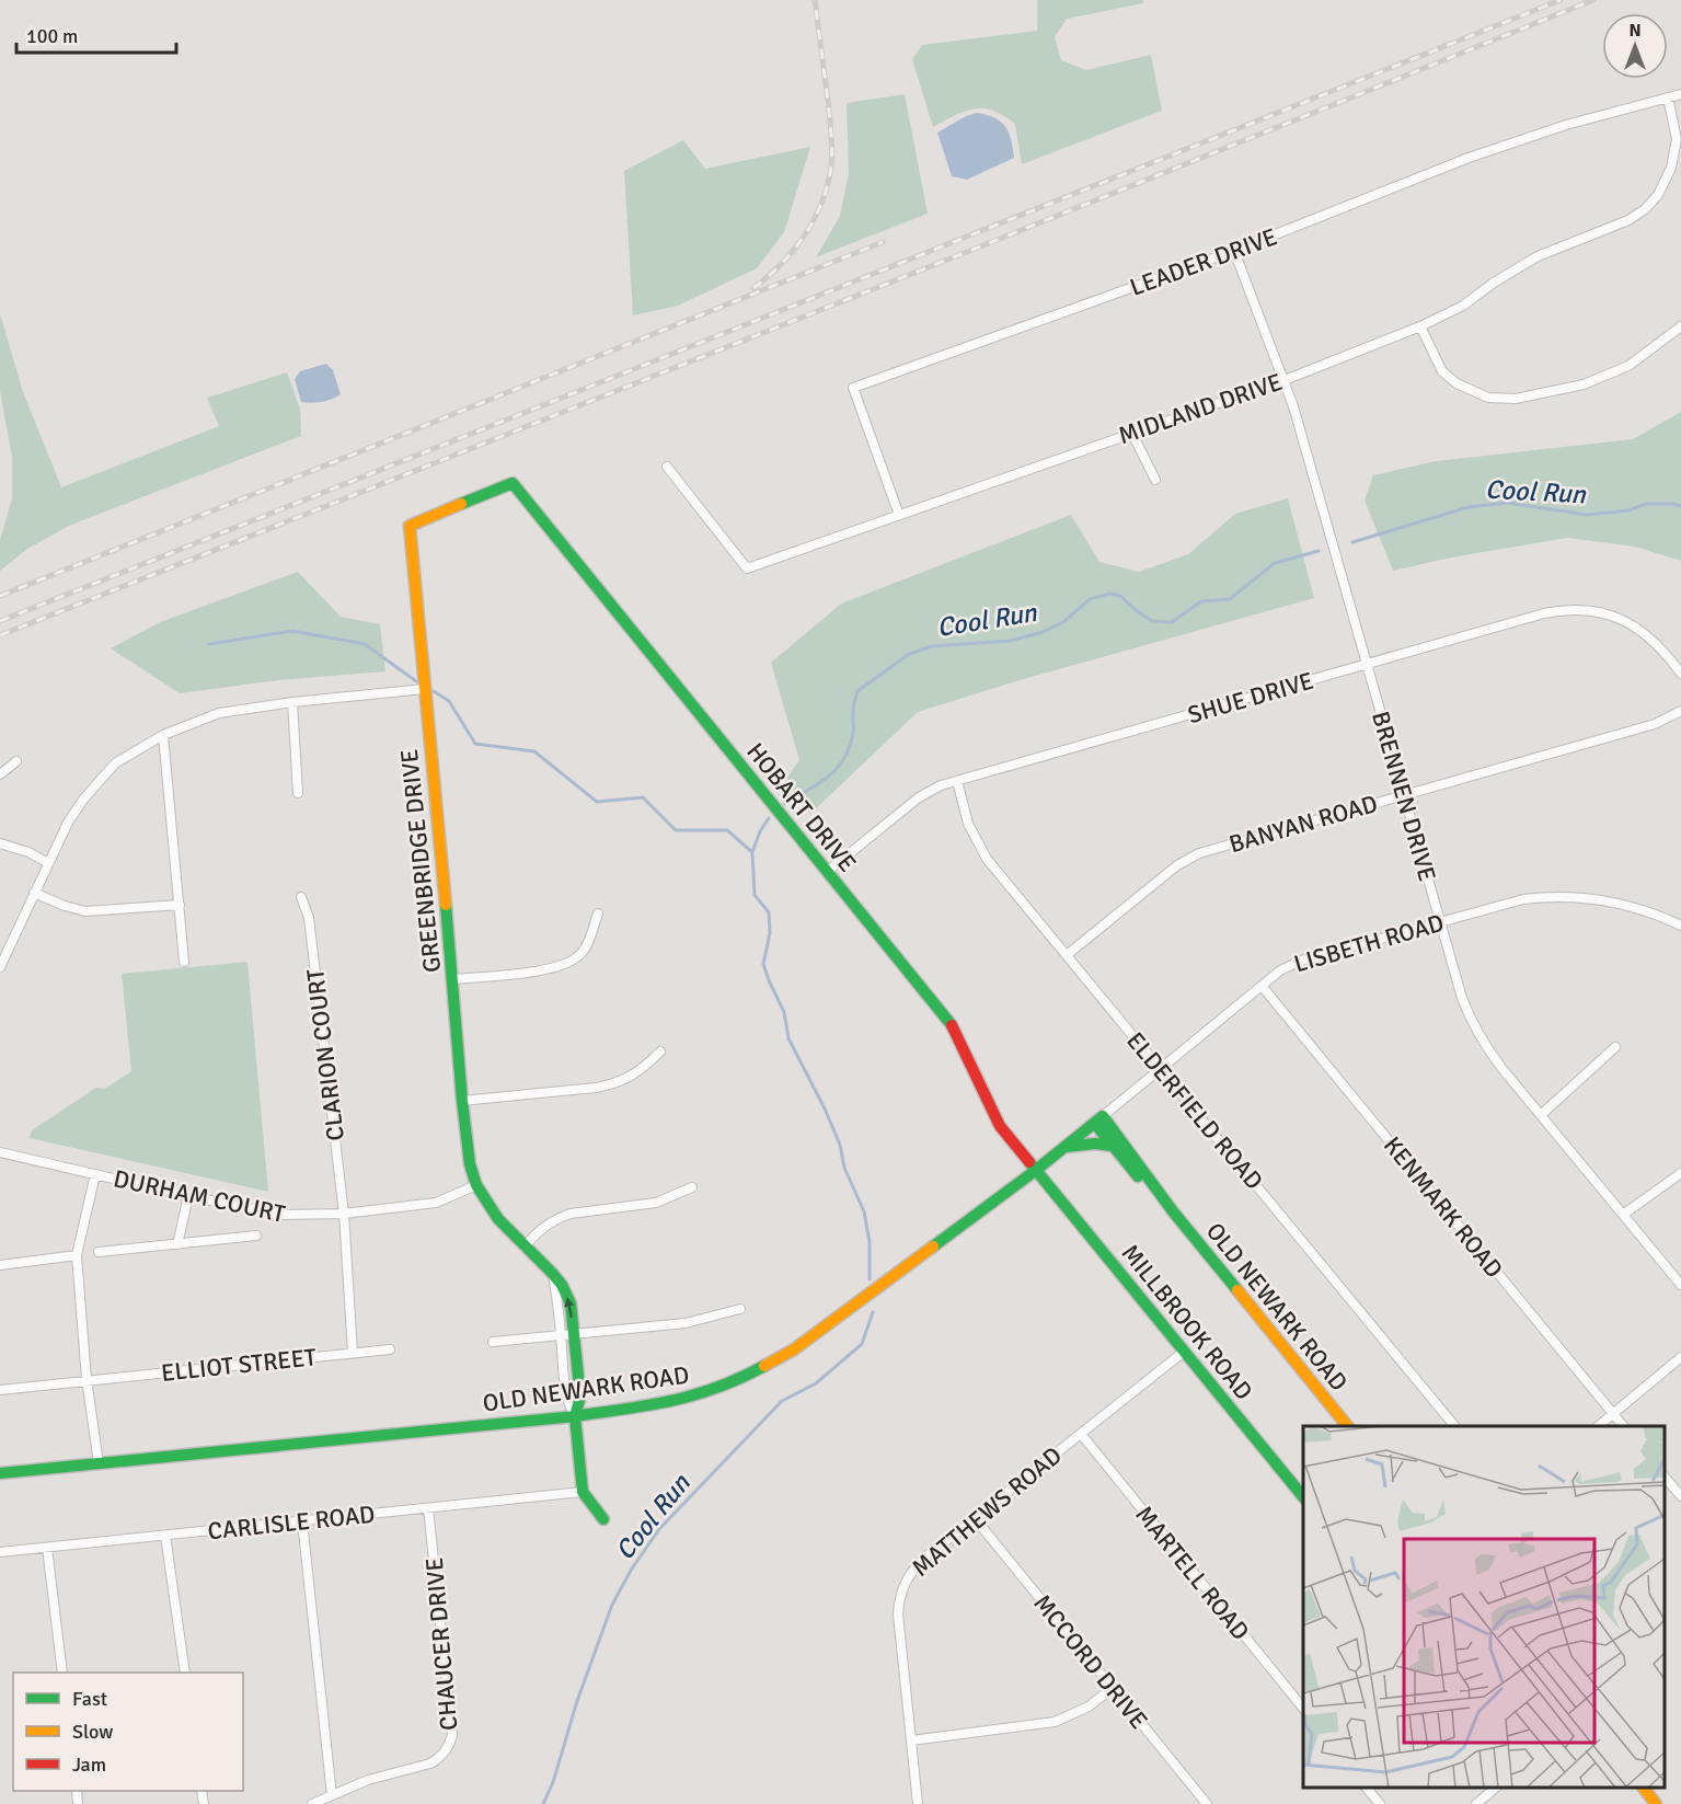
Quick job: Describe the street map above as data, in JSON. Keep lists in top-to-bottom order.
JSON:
{
  "streets": {
    "street": [
      "LEADER DRIVE",
      "MIDLAND DRIVE",
      "SHUE DRIVE",
      "BRENNEN DRIVE",
      "HOBART DRIVE",
      "BANYAN ROAD",
      "GREENBRIDGE DRIVE",
      "LISBETH ROAD",
      "CLARION COURT",
      "ELDERFIELD ROAD",
      "DURHAM COURT",
      "KENMARK ROAD",
      "OLD NEWARK ROAD",
      "MILLBROOK ROAD",
      "ELLIOT STREET",
      "MATTHEWS ROAD",
      "CARLISLE ROAD",
      "MARTELL ROAD",
      "CHAUCER DRIVE",
      "MCCORD DRIVE"
    ]
  },
  "crossings": [
    ["LEADER DRIVE", "MIDLAND DRIVE"],
    ["LEADER DRIVE", "BRENNEN DRIVE"],
    ["MIDLAND DRIVE", "BRENNEN DRIVE"],
    ["SHUE DRIVE", "BRENNEN DRIVE"],
    ["SHUE DRIVE", "HOBART DRIVE"],
    ["SHUE DRIVE", "ELDERFIELD ROAD"],
    ["BRENNEN DRIVE", "BANYAN ROAD"],
    ["BRENNEN DRIVE", "LISBETH ROAD"],
    ["HOBART DRIVE", "GREENBRIDGE DRIVE"],
    ["HOBART DRIVE", "OLD NEWARK ROAD"],
    ["HOBART DRIVE", "MILLBROOK ROAD"],
    ["BANYAN ROAD", "ELDERFIELD ROAD"],
    ["GREENBRIDGE DRIVE", "DURHAM COURT"],
    ["GREENBRIDGE DRIVE", "OLD NEWARK ROAD"],
    ["GREENBRIDGE DRIVE", "CARLISLE ROAD"],
    ["LISBETH ROAD", "ELDERFIELD ROAD"],
    ["LISBETH ROAD", "KENMARK ROAD"],
    ["LISBETH ROAD", "OLD NEWARK ROAD"],
    ["CLARION COURT", "DURHAM COURT"],
    ["CLARION COURT", "ELLIOT STREET"],
    ["OLD NEWARK ROAD", "MILLBROOK ROAD"],
    ["MILLBROOK ROAD", "MATTHEWS ROAD"],
    ["MATTHEWS ROAD", "MARTELL ROAD"],
    ["MATTHEWS ROAD", "MCCORD DRIVE"],
    ["CARLISLE ROAD", "CHAUCER DRIVE"]
  ],
  "water": ["Cool Run"],
  "legend": ["Fast", "Slow", "Jam"],
  "scale_bar": "100 m",
  "north": "top"
}
